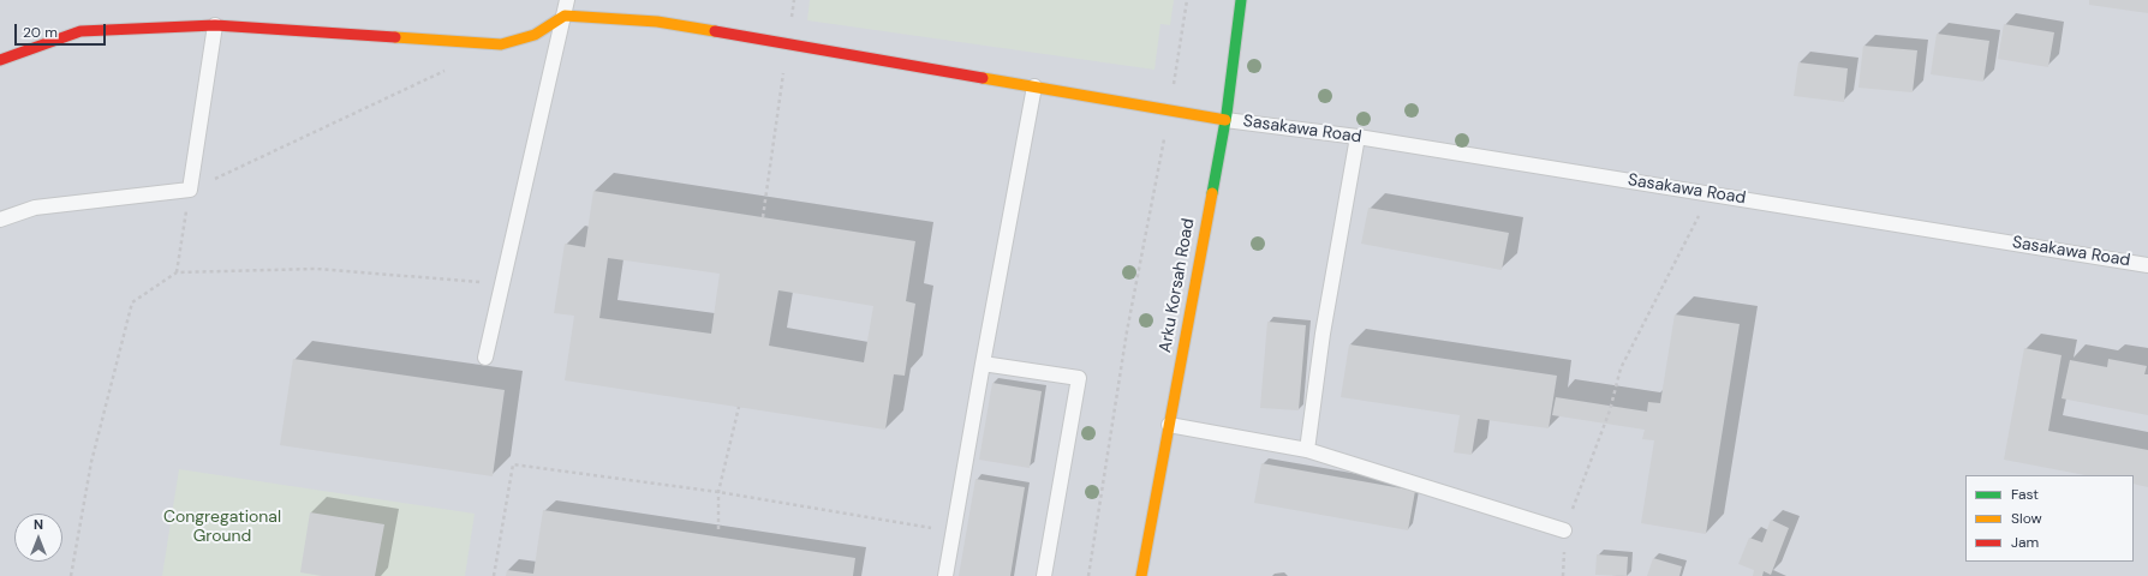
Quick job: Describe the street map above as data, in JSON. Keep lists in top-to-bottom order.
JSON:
{
  "streets": {
    "street": ["Arku Korsah Road"],
    "lane": ["Sasakawa Road"]
  },
  "crossings": [
    ["Sasakawa Road", "Arku Korsah Road"]
  ],
  "parks": ["Congregational Ground"],
  "legend": ["Fast", "Slow", "Jam"],
  "scale_bar": "20 m",
  "north": "top"
}
